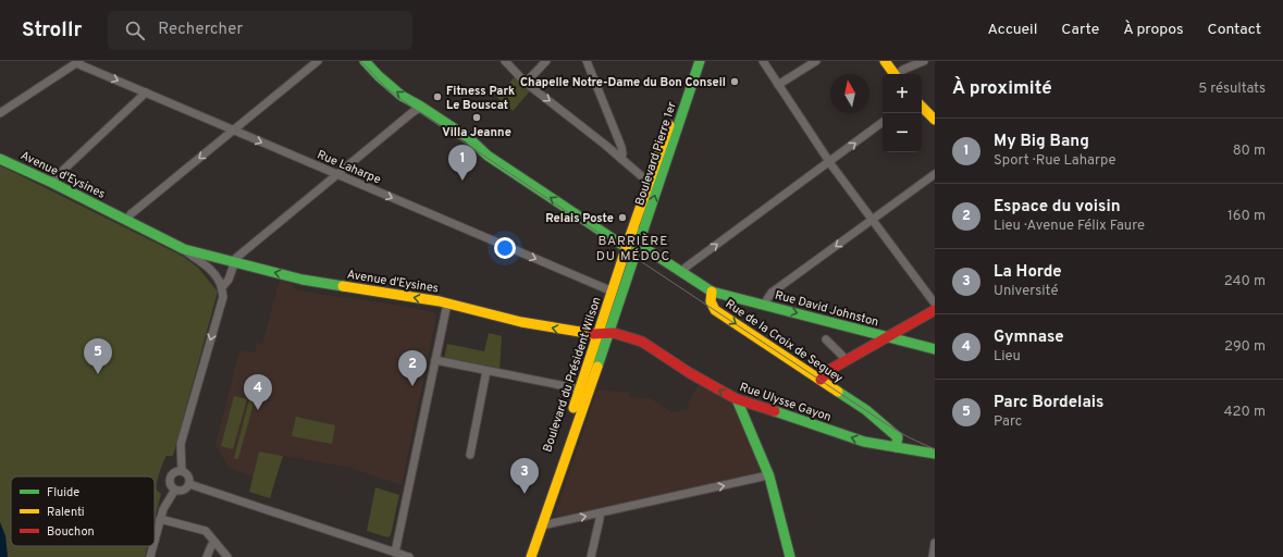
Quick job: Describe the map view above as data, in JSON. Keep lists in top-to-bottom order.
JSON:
{
  "streets": {
    "main road": [
      "Boulevard Pierre 1er",
      "Avenue d'Eysines",
      "Rue David Johnston",
      "Rue de la Croix de Seguey",
      "Boulevard du Président Wilson",
      "Rue Ulysse Gayon"
    ],
    "street": ["Rue Laharpe"]
  },
  "crossings": [
    ["Boulevard Pierre 1er", "Boulevard du Président Wilson"],
    ["Rue Laharpe", "Boulevard du Président Wilson"],
    ["Avenue d'Eysines", "Boulevard du Président Wilson"],
    ["Avenue d'Eysines", "Rue Ulysse Gayon"],
    ["Rue David Johnston", "Rue de la Croix de Seguey"],
    ["Rue de la Croix de Seguey", "Rue Ulysse Gayon"],
    ["Boulevard du Président Wilson", "Rue Ulysse Gayon"]
  ],
  "one_way": [
    "Rue Laharpe",
    "Avenue d'Eysines",
    "Rue David Johnston",
    "Rue de la Croix de Seguey",
    "Rue Ulysse Gayon"
  ],
  "districts": ["BARRIÈRE DU MÉDOC"],
  "places": [
    "Chapelle Notre-Dame du Bon Conseil",
    "Fitness Park Le Bouscat",
    "Villa Jeanne",
    "Relais Poste"
  ],
  "legend": ["Fluide", "Ralenti", "Bouchon"],
  "north": "top",
  "page": {
    "header": "Strollr",
    "search": "Rechercher",
    "nav": [
      "Accueil",
      "Carte",
      "À propos",
      "Contact"
    ],
    "heading": ["À proximité", "5 résultats"],
    "map_buttons": ["+", "−"],
    "list": [
      {
        "mark": "1",
        "name": "My Big Bang",
        "note": "Sport · Rue Laharpe",
        "value": "80 m"
      },
      {
        "mark": "2",
        "name": "Espace du voisin",
        "note": "Lieu · Avenue Félix Faure",
        "value": "160 m"
      },
      {
        "mark": "3",
        "name": "La Horde",
        "note": "Université",
        "value": "240 m"
      },
      {
        "mark": "4",
        "name": "Gymnase",
        "note": "Lieu",
        "value": "290 m"
      },
      {
        "mark": "5",
        "name": "Parc Bordelais",
        "note": "Parc",
        "value": "420 m"
      }
    ],
    "pins": [
      "1",
      "5",
      "2",
      "4",
      "3"
    ]
  }
}
